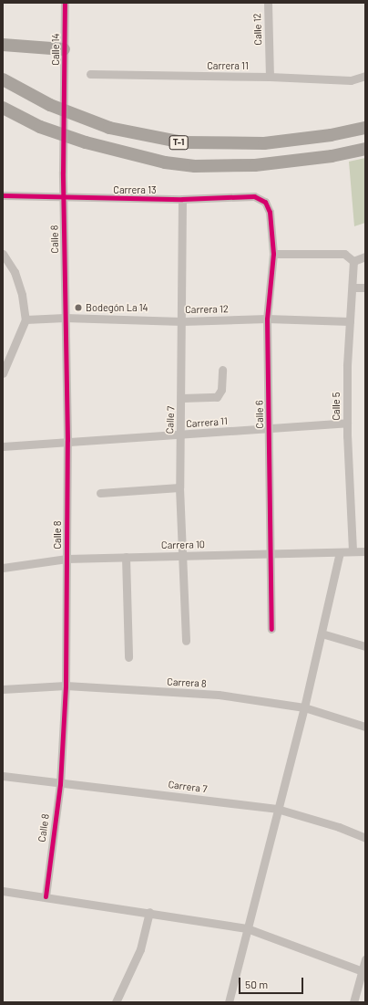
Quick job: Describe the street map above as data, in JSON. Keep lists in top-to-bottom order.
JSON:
{
  "streets": {
    "highway": ["T-1"],
    "street": [
      "Calle 12",
      "Calle 14",
      "Carrera 11",
      "Carrera 13",
      "Calle 8",
      "Carrera 12",
      "Calle 5",
      "Calle 6",
      "Calle 7",
      "Carrera 10",
      "Carrera 8",
      "Carrera 7"
    ]
  },
  "crossings": [
    ["Calle 12", "Carrera 11"],
    ["Calle 14", "Calle 8"],
    ["Carrera 11", "Calle 8"],
    ["Carrera 11", "Calle 5"],
    ["Carrera 11", "Calle 6"],
    ["Carrera 11", "Calle 7"],
    ["Carrera 13", "Calle 8"],
    ["Carrera 13", "Calle 6"],
    ["Carrera 13", "Calle 7"],
    ["Calle 8", "Carrera 12"],
    ["Calle 8", "Carrera 10"],
    ["Calle 8", "Carrera 8"],
    ["Calle 8", "Carrera 7"],
    ["Carrera 12", "Calle 5"],
    ["Carrera 12", "Calle 6"],
    ["Carrera 12", "Calle 7"],
    ["Calle 5", "Carrera 10"],
    ["Calle 6", "Carrera 10"],
    ["Calle 7", "Carrera 10"]
  ],
  "places": ["Bodegón La 14"],
  "scale_bar": "50 m"
}
